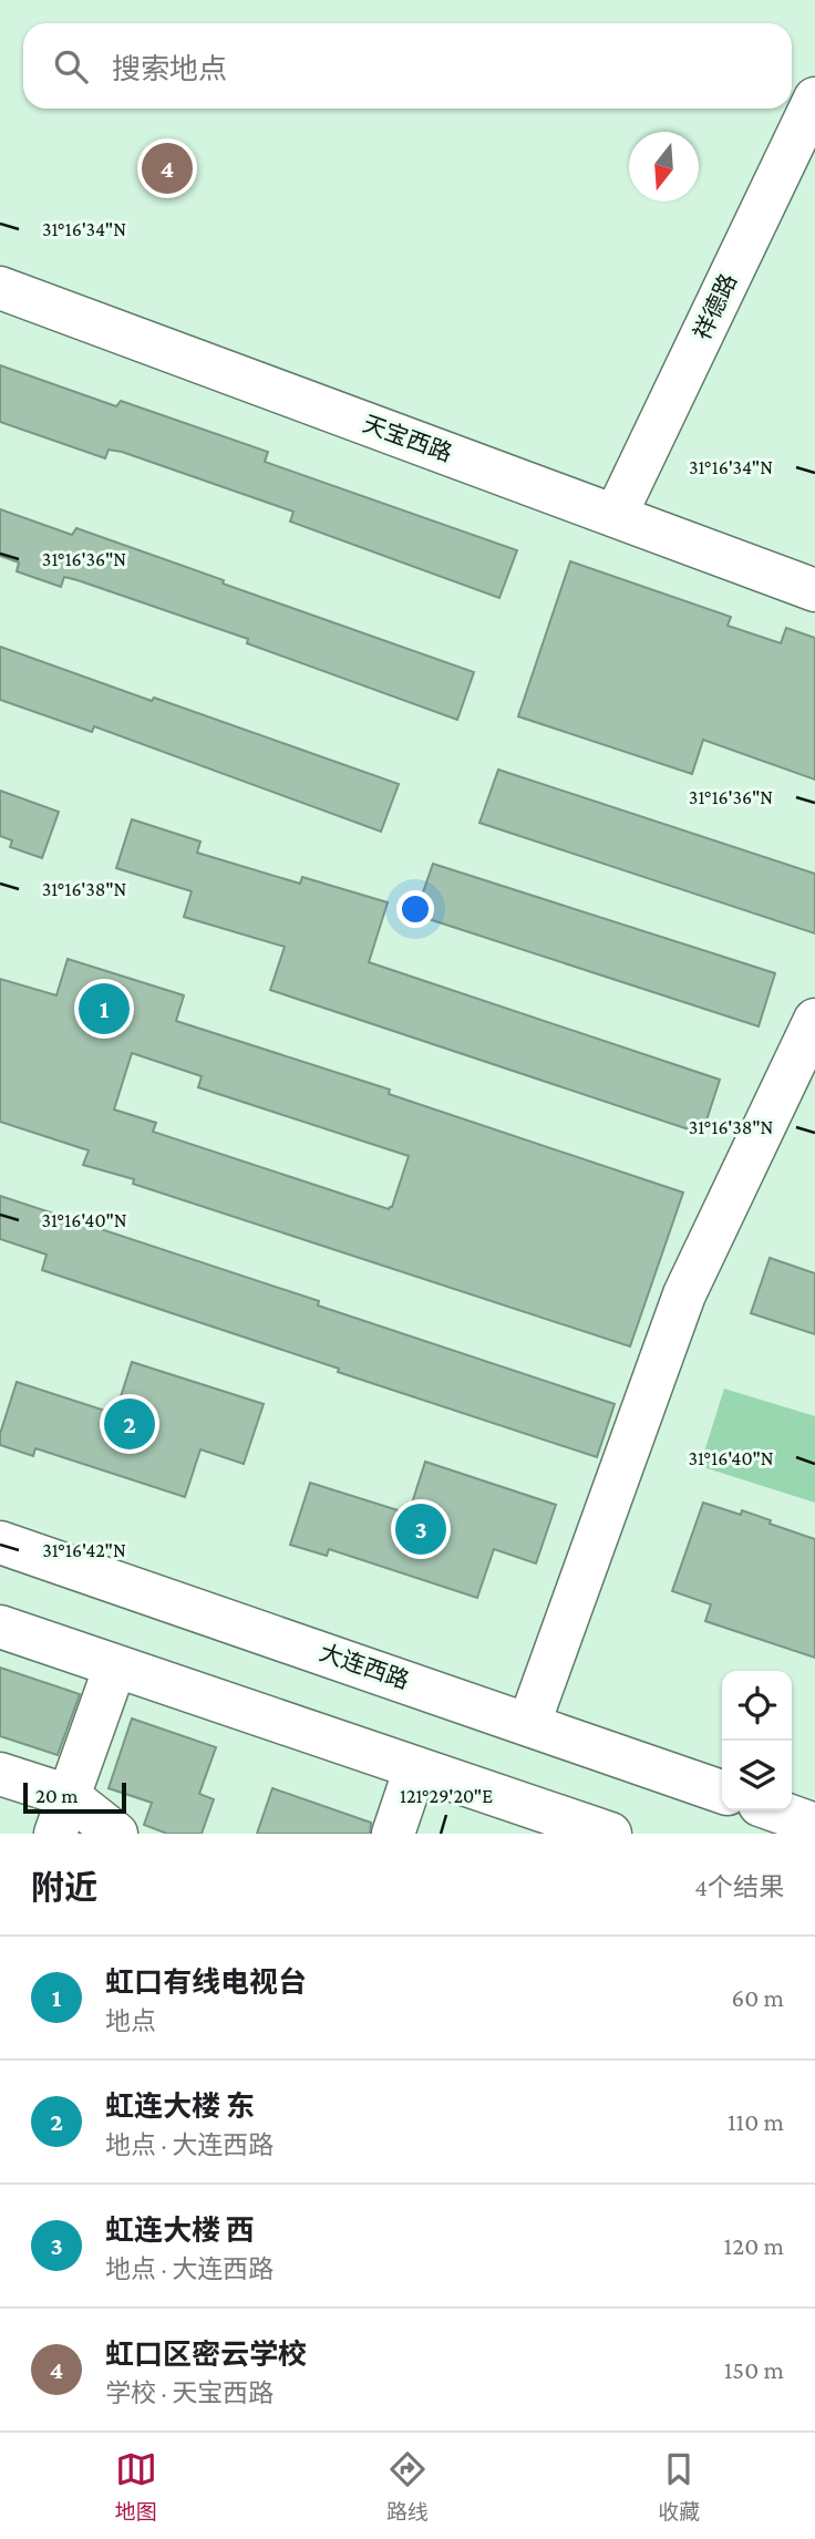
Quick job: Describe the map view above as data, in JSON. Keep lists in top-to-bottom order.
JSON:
{
  "streets": {
    "main road": ["祥德路", "天宝西路", "大连西路"]
  },
  "crossings": [
    ["祥德路", "天宝西路"]
  ],
  "scale_bar": "20 m",
  "north": "bottom",
  "page": {
    "search": "搜索地点",
    "pins": [
      "4",
      "1",
      "2",
      "3"
    ],
    "scale": "20 m",
    "heading": ["附近", "4个结果"],
    "list": [
      {
        "mark": "1",
        "name": "虹口有线电视台",
        "note": "地点",
        "value": "60 m"
      },
      {
        "mark": "2",
        "name": "虹连大楼 东",
        "note": "地点 · 大连西路",
        "value": "110 m"
      },
      {
        "mark": "3",
        "name": "虹连大楼 西",
        "note": "地点 · 大连西路",
        "value": "120 m"
      },
      {
        "mark": "4",
        "name": "虹口区密云学校",
        "note": "学校 · 天宝西路",
        "value": "150 m"
      }
    ],
    "nav": ["地图", "路线", "收藏"]
  },
  "coordinates": [
    "31°16'34\"N",
    "31°16'36\"N",
    "31°16'38\"N",
    "31°16'40\"N",
    "31°16'42\"N",
    "121°29'20\"E"
  ]
}
